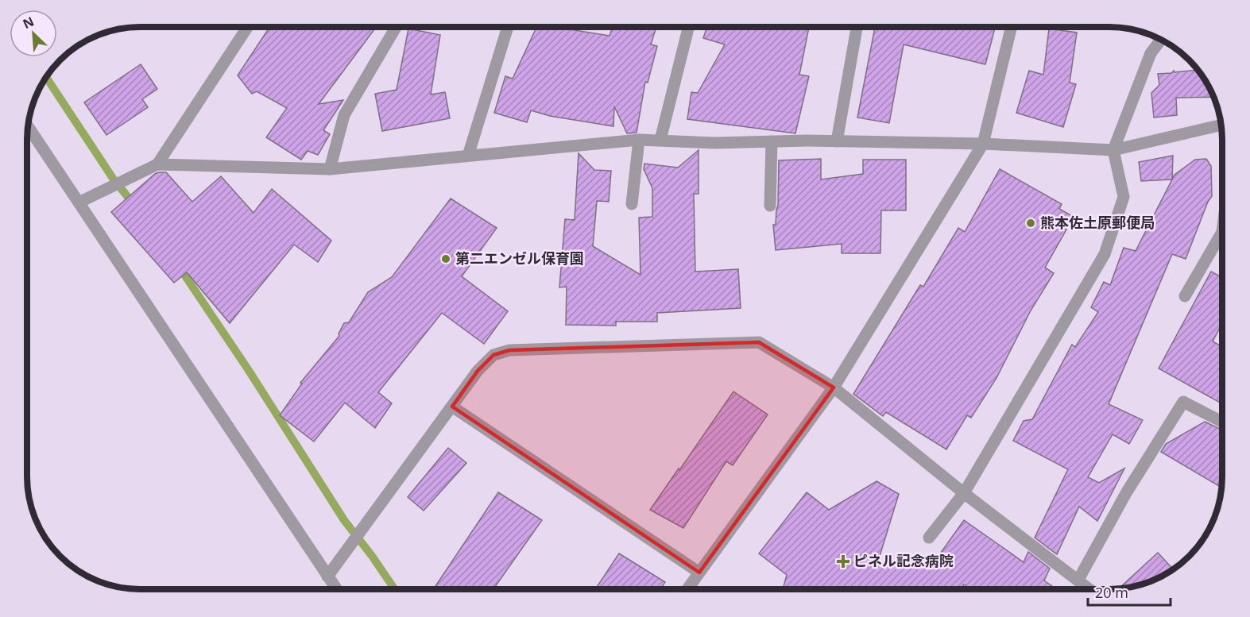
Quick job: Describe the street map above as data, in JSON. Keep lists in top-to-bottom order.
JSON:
{
  "places": {
    "other": ["熊本佐土原郵便局", "第二エンゼル保育園"],
    "health": ["ピネル記念病院"]
  },
  "scale_bar": "20 m",
  "north": "top left"
}
